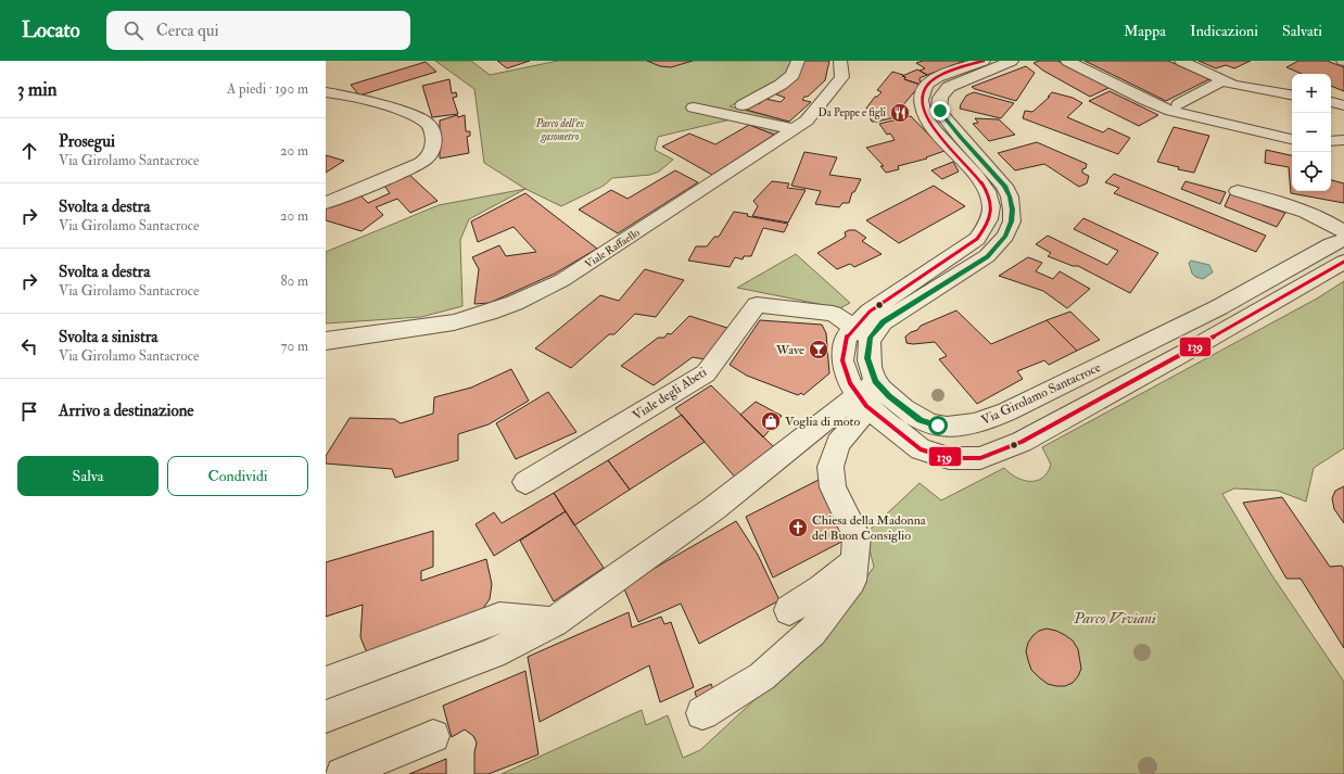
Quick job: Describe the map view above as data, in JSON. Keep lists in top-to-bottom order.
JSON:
{
  "streets": {
    "street": ["Viale Raffaello", "Viale degli Abeti", "Via Girolamo Santacroce"]
  },
  "crossings": [
    ["Viale degli Abeti", "Via Girolamo Santacroce"]
  ],
  "parks": ["Parco dell’ex gasometro", "Parco Viviani"],
  "places": {
    "restaurant": ["Da Peppe e figli"],
    "bar": ["Wave"],
    "shop": ["Voglia di moto"],
    "church": ["Chiesa della Madonna del Buon Consiglio"]
  },
  "lines": ["transit line 139"],
  "page": {
    "header": "Locato",
    "search": "Cerca qui",
    "nav": ["Mappa", "Indicazioni", "Salvati"],
    "heading": ["3 min", "A piedi · 190 m"],
    "map_buttons": ["+", "−"],
    "list": [
      ["Prosegui", "Via Girolamo Santacroce", "20 m"],
      ["Svolta a destra", "Via Girolamo Santacroce", "20 m"],
      ["Svolta a destra", "Via Girolamo Santacroce", "80 m"],
      ["Svolta a sinistra", "Via Girolamo Santacroce", "70 m"],
      "Arrivo a destinazione"
    ],
    "buttons": ["Salva", "Condividi"]
  }
}
